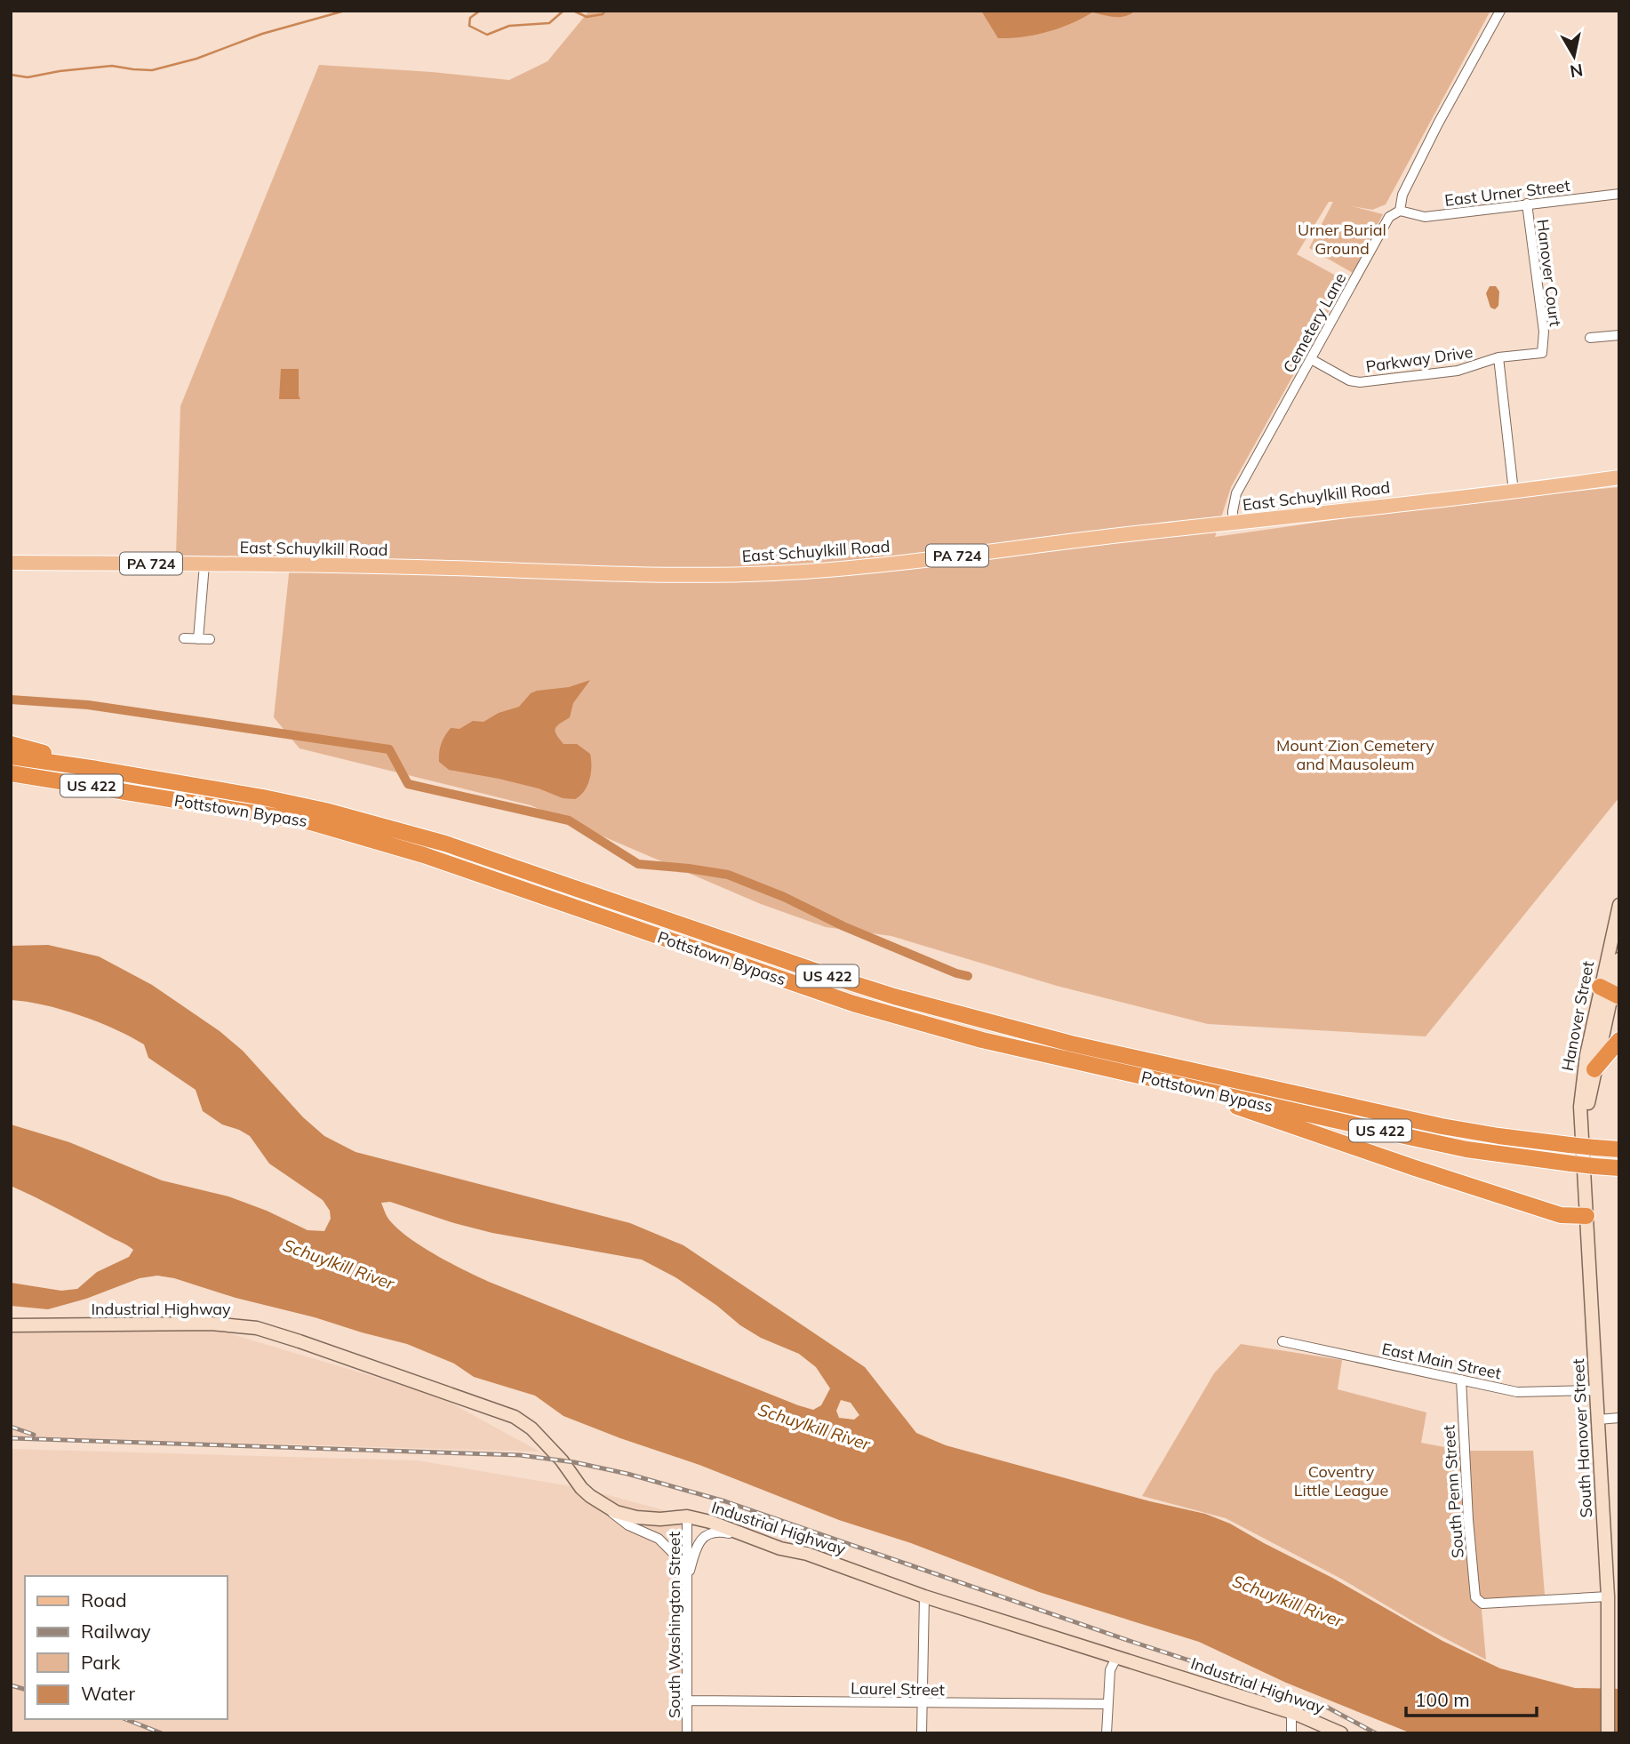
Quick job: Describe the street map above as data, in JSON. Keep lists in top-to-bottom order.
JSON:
{
  "streets": {
    "highway": ["US 422", "Pottstown Bypass"],
    "main road": ["East Schuylkill Road", "PA 724"],
    "street": [
      "East Urner Street",
      "Hanover Court",
      "Cemetery Lane",
      "Parkway Drive",
      "Hanover Street",
      "Industrial Highway",
      "East Main Street",
      "South Hanover Street",
      "South Penn Street",
      "South Washington Street",
      "Laurel Street"
    ]
  },
  "crossings": [
    ["East Urner Street", "Hanover Court"],
    ["East Urner Street", "Cemetery Lane"],
    ["Hanover Court", "Parkway Drive"],
    ["Cemetery Lane", "Parkway Drive"],
    ["Cemetery Lane", "East Schuylkill Road"],
    ["Pottstown Bypass", "Hanover Street"],
    ["Hanover Street", "South Hanover Street"],
    ["Industrial Highway", "South Washington Street"],
    ["East Main Street", "South Hanover Street"],
    ["East Main Street", "South Penn Street"],
    ["South Hanover Street", "South Penn Street"],
    ["South Washington Street", "Laurel Street"]
  ],
  "water": ["Schuylkill River"],
  "parks": ["Urner Burial Ground", "Mount Zion Cemetery and Mausoleum", "Coventry Little League"],
  "legend": [
    "Road",
    "Railway",
    "Park",
    "Water"
  ],
  "scale_bar": "100 m",
  "north": "bottom"
}
